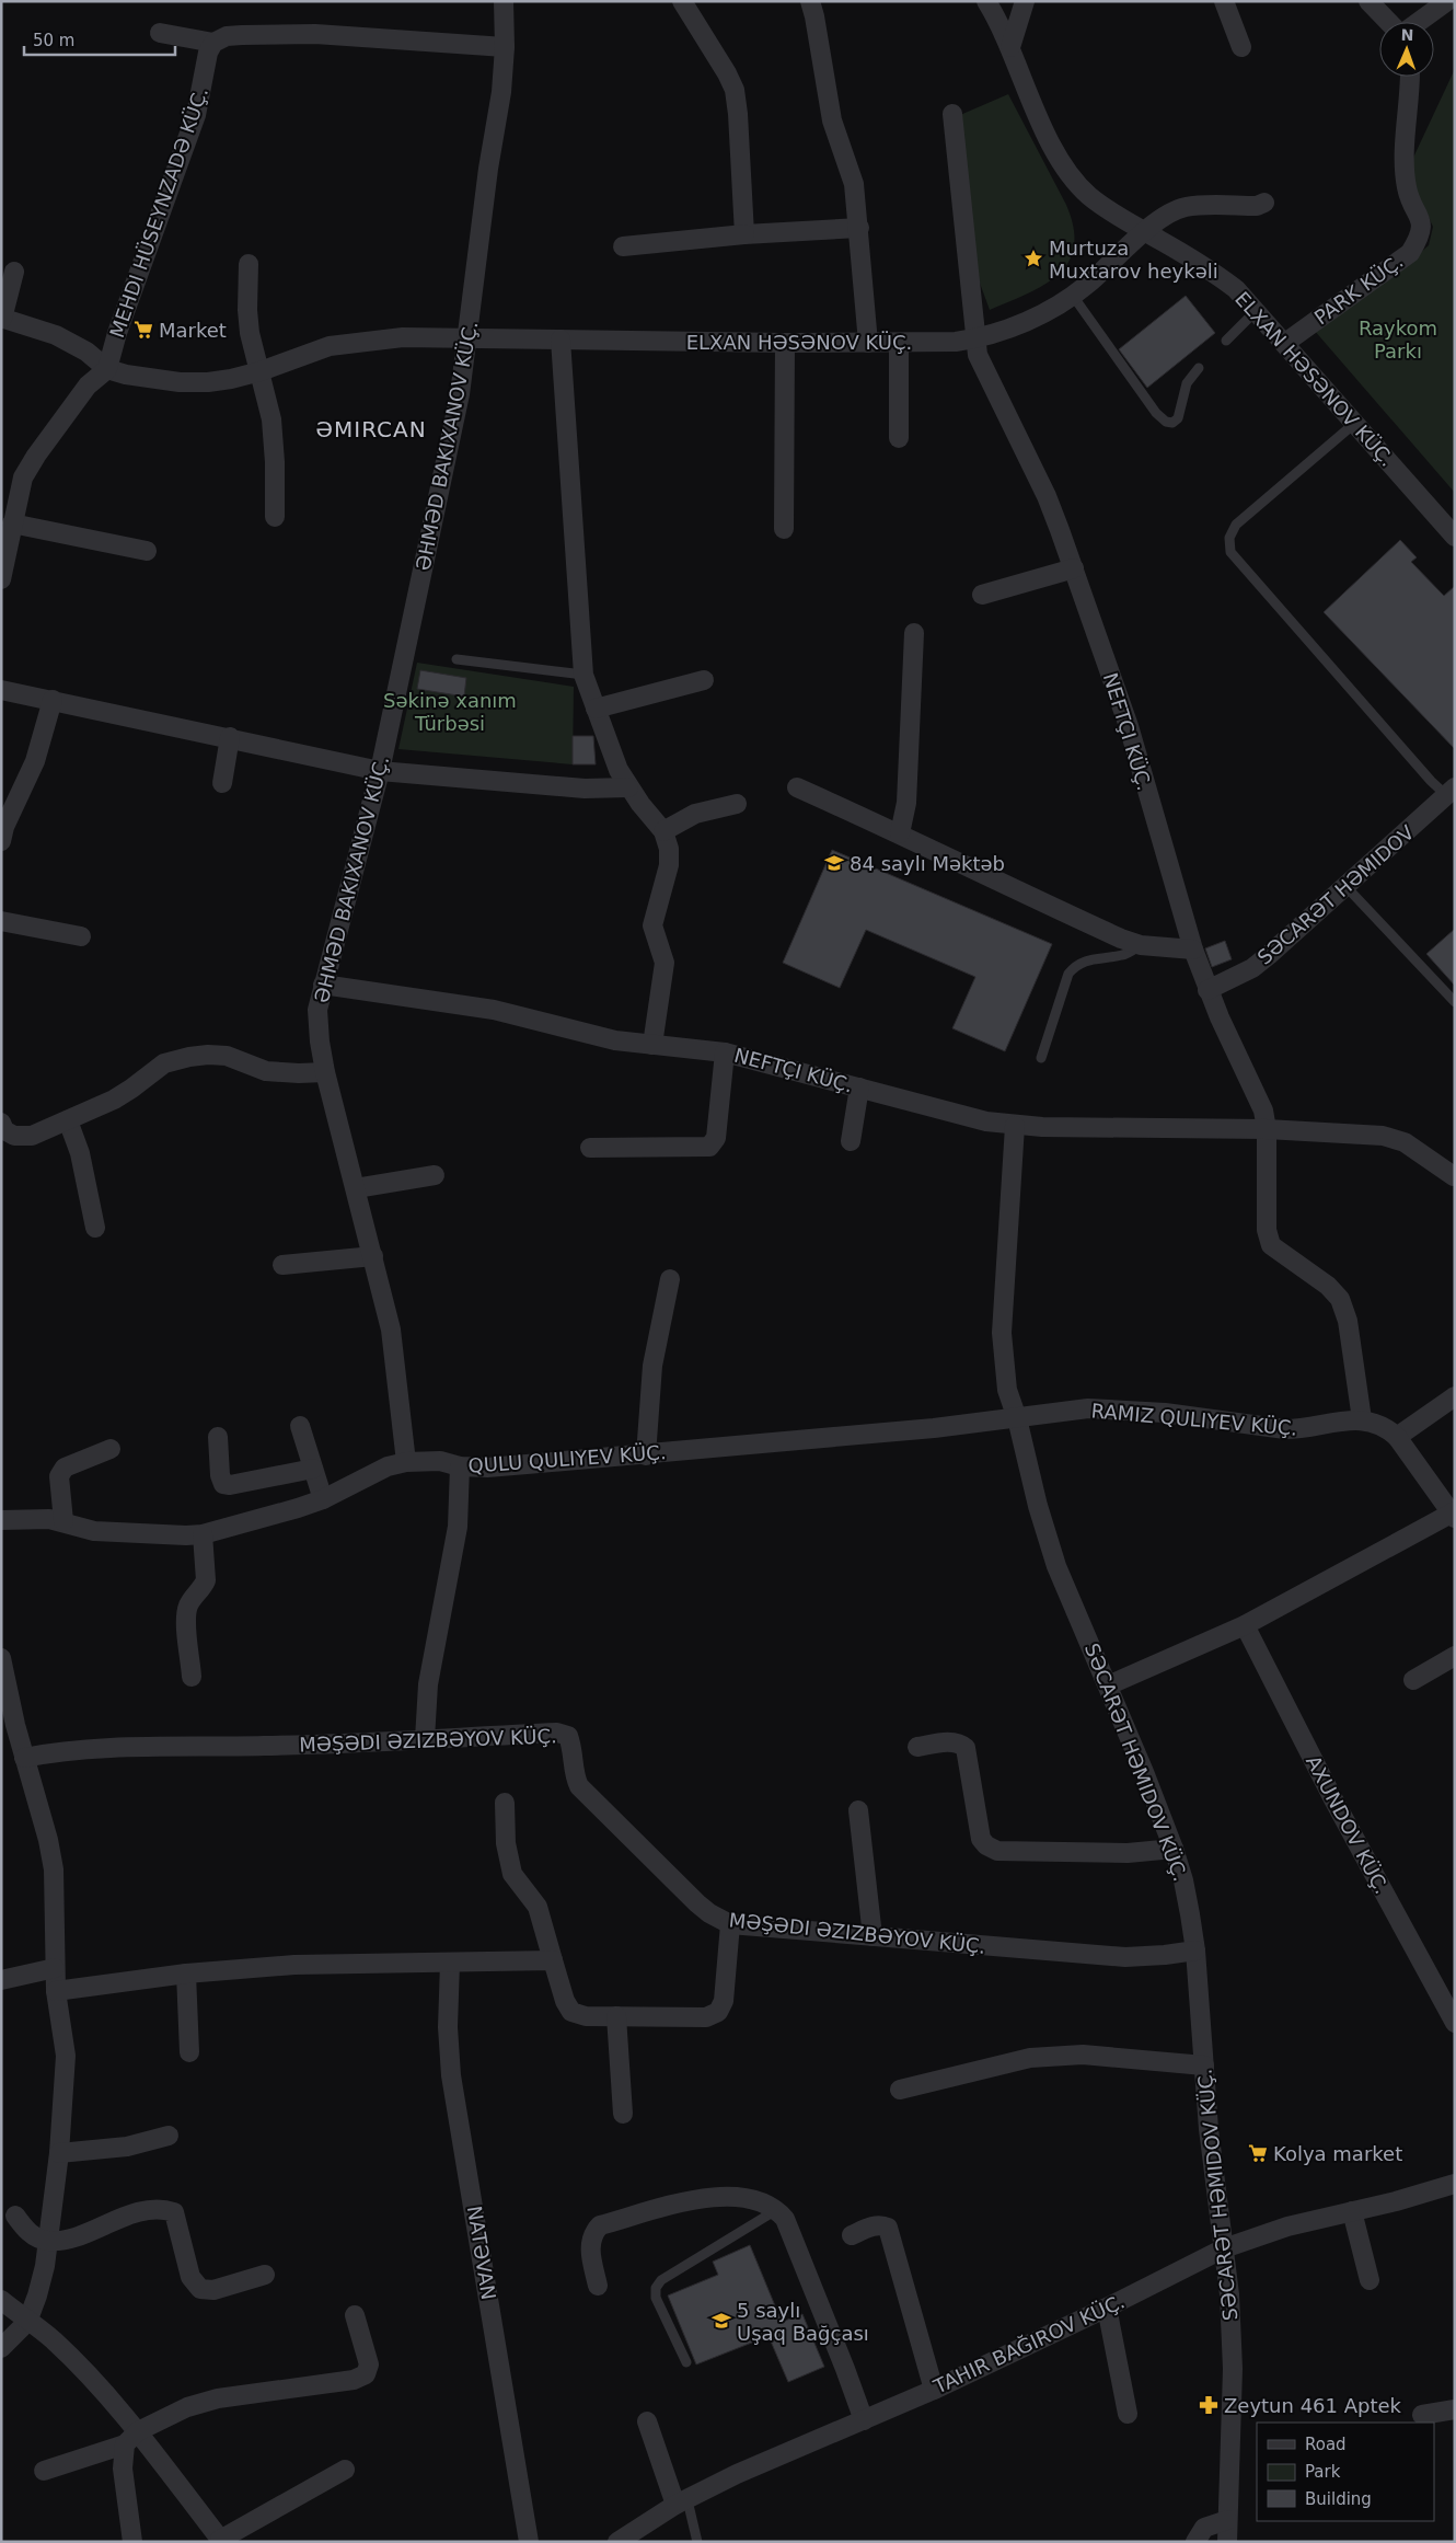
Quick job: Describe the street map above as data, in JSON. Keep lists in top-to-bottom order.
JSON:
{
  "streets": {
    "street": [
      "MEHDI HÜSEYNZADƏ KÜÇ.",
      "PARK KÜÇ.",
      "ELXAN HƏSƏNOV KÜÇ.",
      "NEFTÇI KÜÇ.",
      "SƏCARƏT HƏMIDOV",
      "RAMIZ QULIYEV KÜÇ.",
      "QULU QULIYEV KÜÇ.",
      "MƏŞƏDI ƏZIZBƏYOV KÜÇ.",
      "SƏCARƏT HƏMIDOV KÜÇ.",
      "AXUNDOV KÜÇ.",
      "NATƏVAN"
    ]
  },
  "crossings": [
    ["MEHDI HÜSEYNZADƏ KÜÇ.", "ELXAN HƏSƏNOV KÜÇ."],
    ["PARK KÜÇ.", "ELXAN HƏSƏNOV KÜÇ."],
    ["ELXAN HƏSƏNOV KÜÇ.", "NEFTÇI KÜÇ."],
    ["NEFTÇI KÜÇ.", "SƏCARƏT HƏMIDOV"],
    ["NEFTÇI KÜÇ.", "SƏCARƏT HƏMIDOV KÜÇ."],
    ["RAMIZ QULIYEV KÜÇ.", "QULU QULIYEV KÜÇ."],
    ["RAMIZ QULIYEV KÜÇ.", "SƏCARƏT HƏMIDOV KÜÇ."],
    ["QULU QULIYEV KÜÇ.", "SƏCARƏT HƏMIDOV KÜÇ."],
    ["MƏŞƏDI ƏZIZBƏYOV KÜÇ.", "SƏCARƏT HƏMIDOV KÜÇ."]
  ],
  "districts": ["ƏMIRCAN"],
  "parks": ["Raykom Parkı", "Səkinə xanım Türbəsi"],
  "places": {
    "place": ["Murtuza Muxtarov heykəli"],
    "supermarket": ["Market", "Kolya market"],
    "school or university": ["84 saylı Məktəb", "5 saylı Uşaq Bağçası"],
    "pharmacy": ["Zeytun 461 Aptek"]
  },
  "legend": ["Road", "Park", "Building"],
  "scale_bar": "50 m",
  "north": "top"
}
